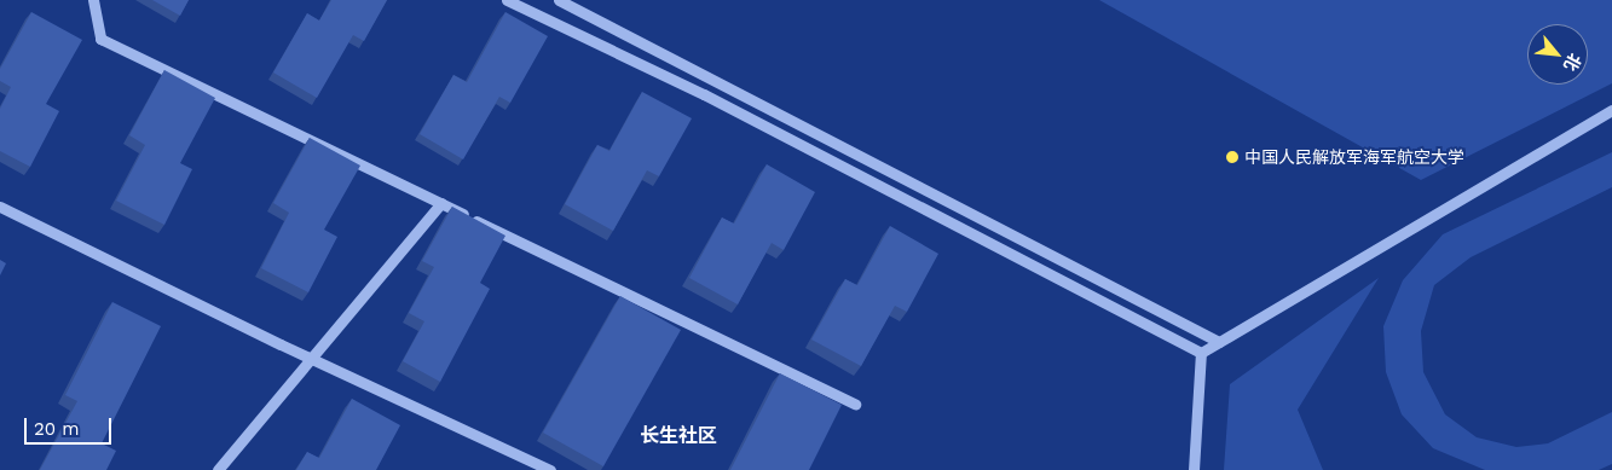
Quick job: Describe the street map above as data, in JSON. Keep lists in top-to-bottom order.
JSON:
{
  "districts": ["长生社区"],
  "places": ["中国人民解放军海军航空大学"],
  "scale_bar": "20 m",
  "north": "bottom right"
}
